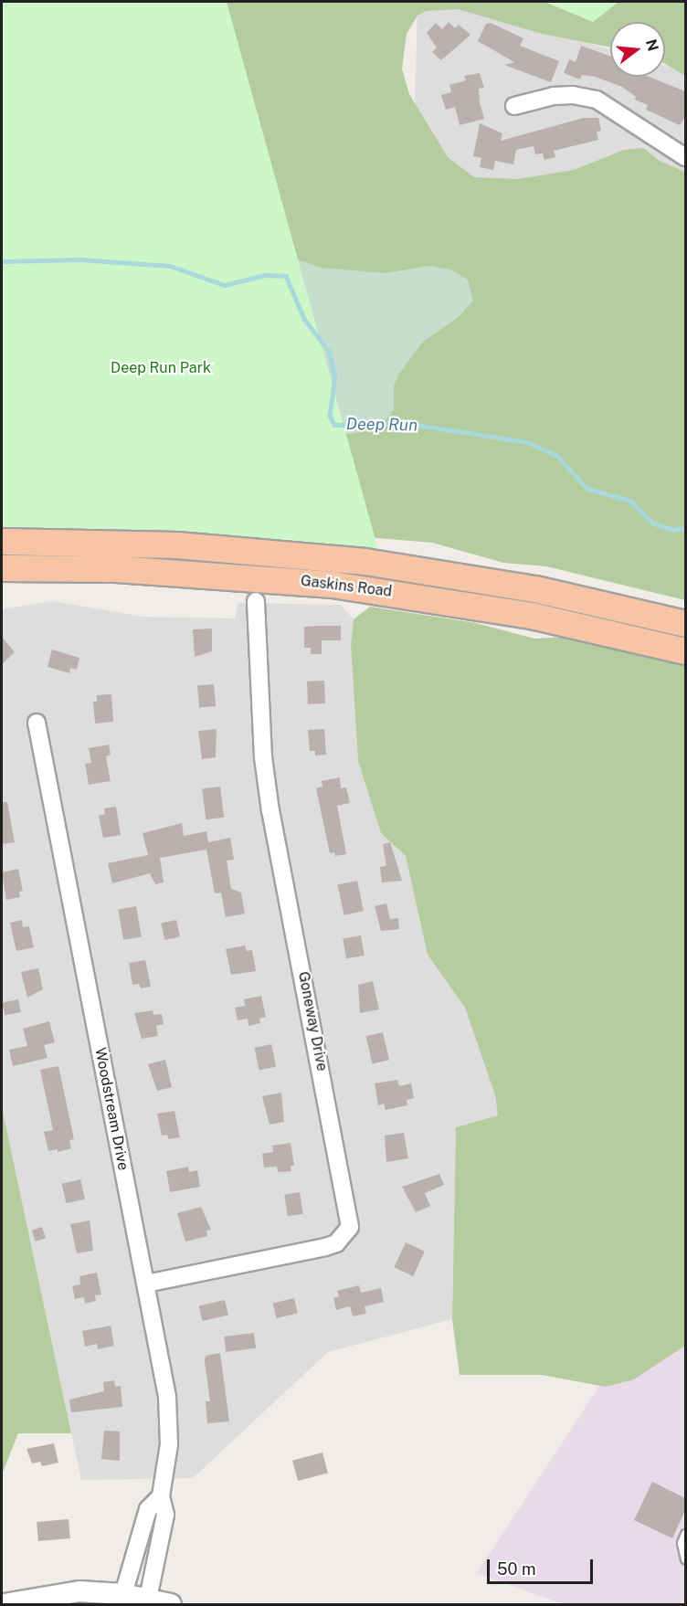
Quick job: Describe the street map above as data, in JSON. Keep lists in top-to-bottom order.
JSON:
{
  "streets": {
    "main road": ["Gaskins Road"],
    "street": ["Goneway Drive", "Woodstream Drive"]
  },
  "crossings": [
    ["Goneway Drive", "Woodstream Drive"]
  ],
  "water": ["Deep Run"],
  "parks": ["Deep Run Park"],
  "scale_bar": "50 m",
  "north": "right"
}
